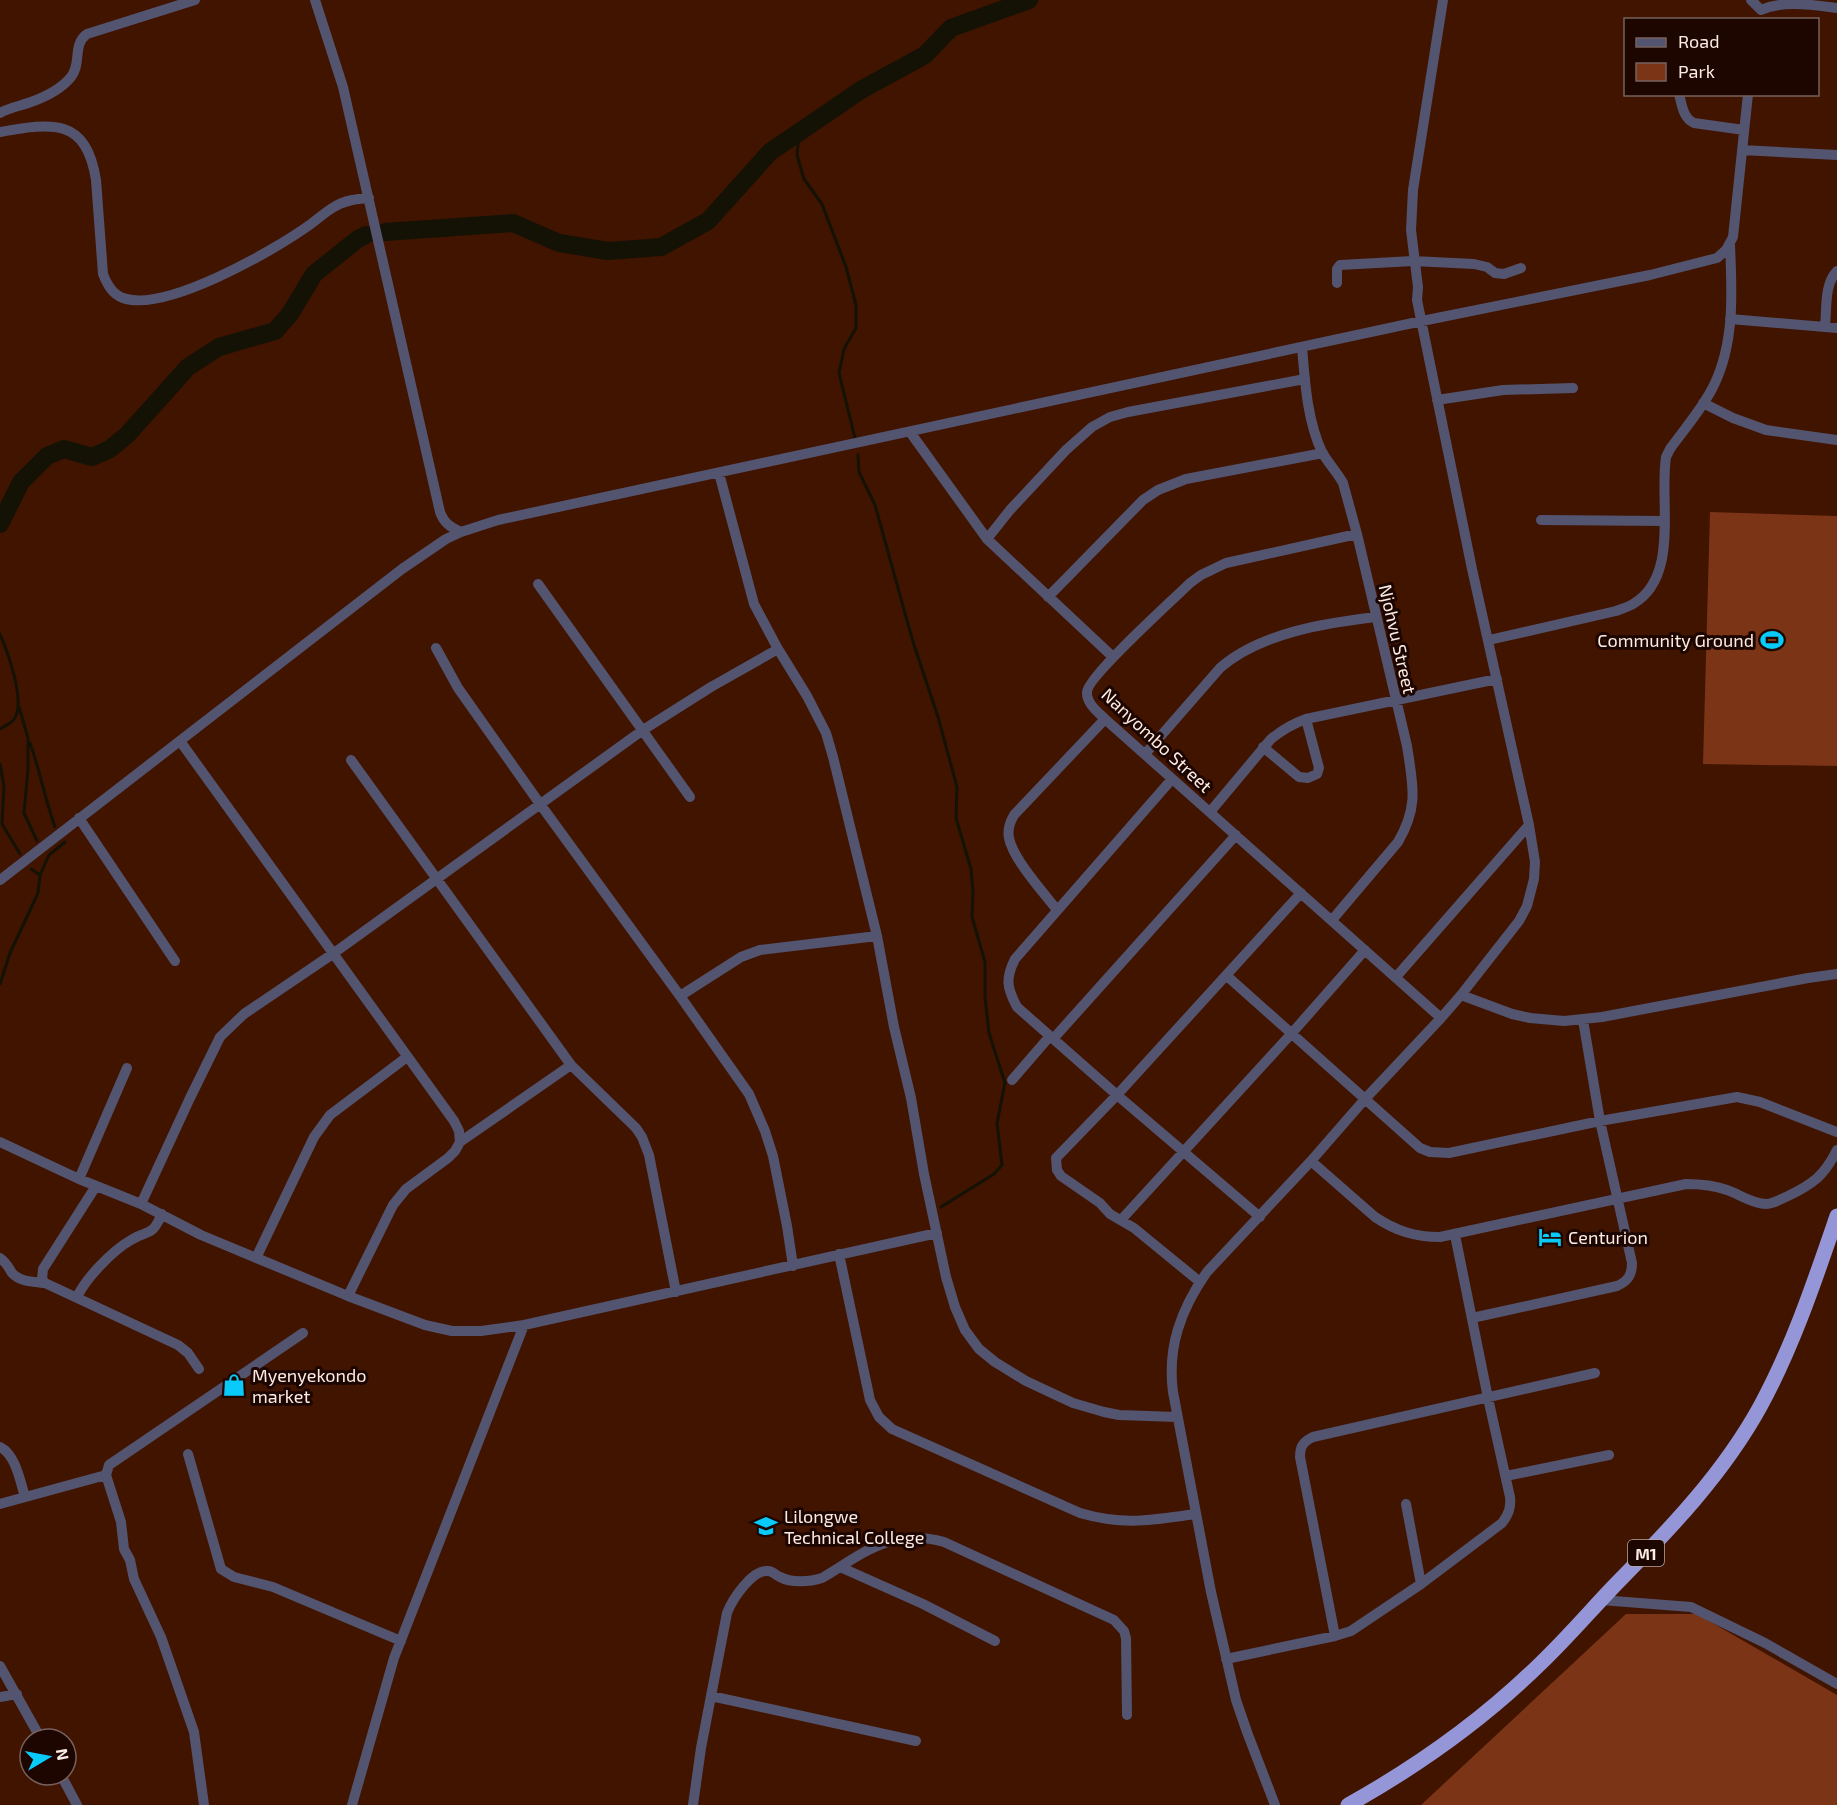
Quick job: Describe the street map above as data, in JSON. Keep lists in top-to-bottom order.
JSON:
{
  "streets": {
    "highway": ["M1"],
    "street": ["Njohvu Street", "Nanyombo Street"]
  },
  "crossings": [
    ["Njohvu Street", "Nanyombo Street"]
  ],
  "places": {
    "sports": ["Community Ground"],
    "hotel": ["Centurion"],
    "shop": ["Myenyekondo market"],
    "school or university": ["Lilongwe Technical College"]
  },
  "legend": ["Road", "Park"],
  "north": "right"
}
